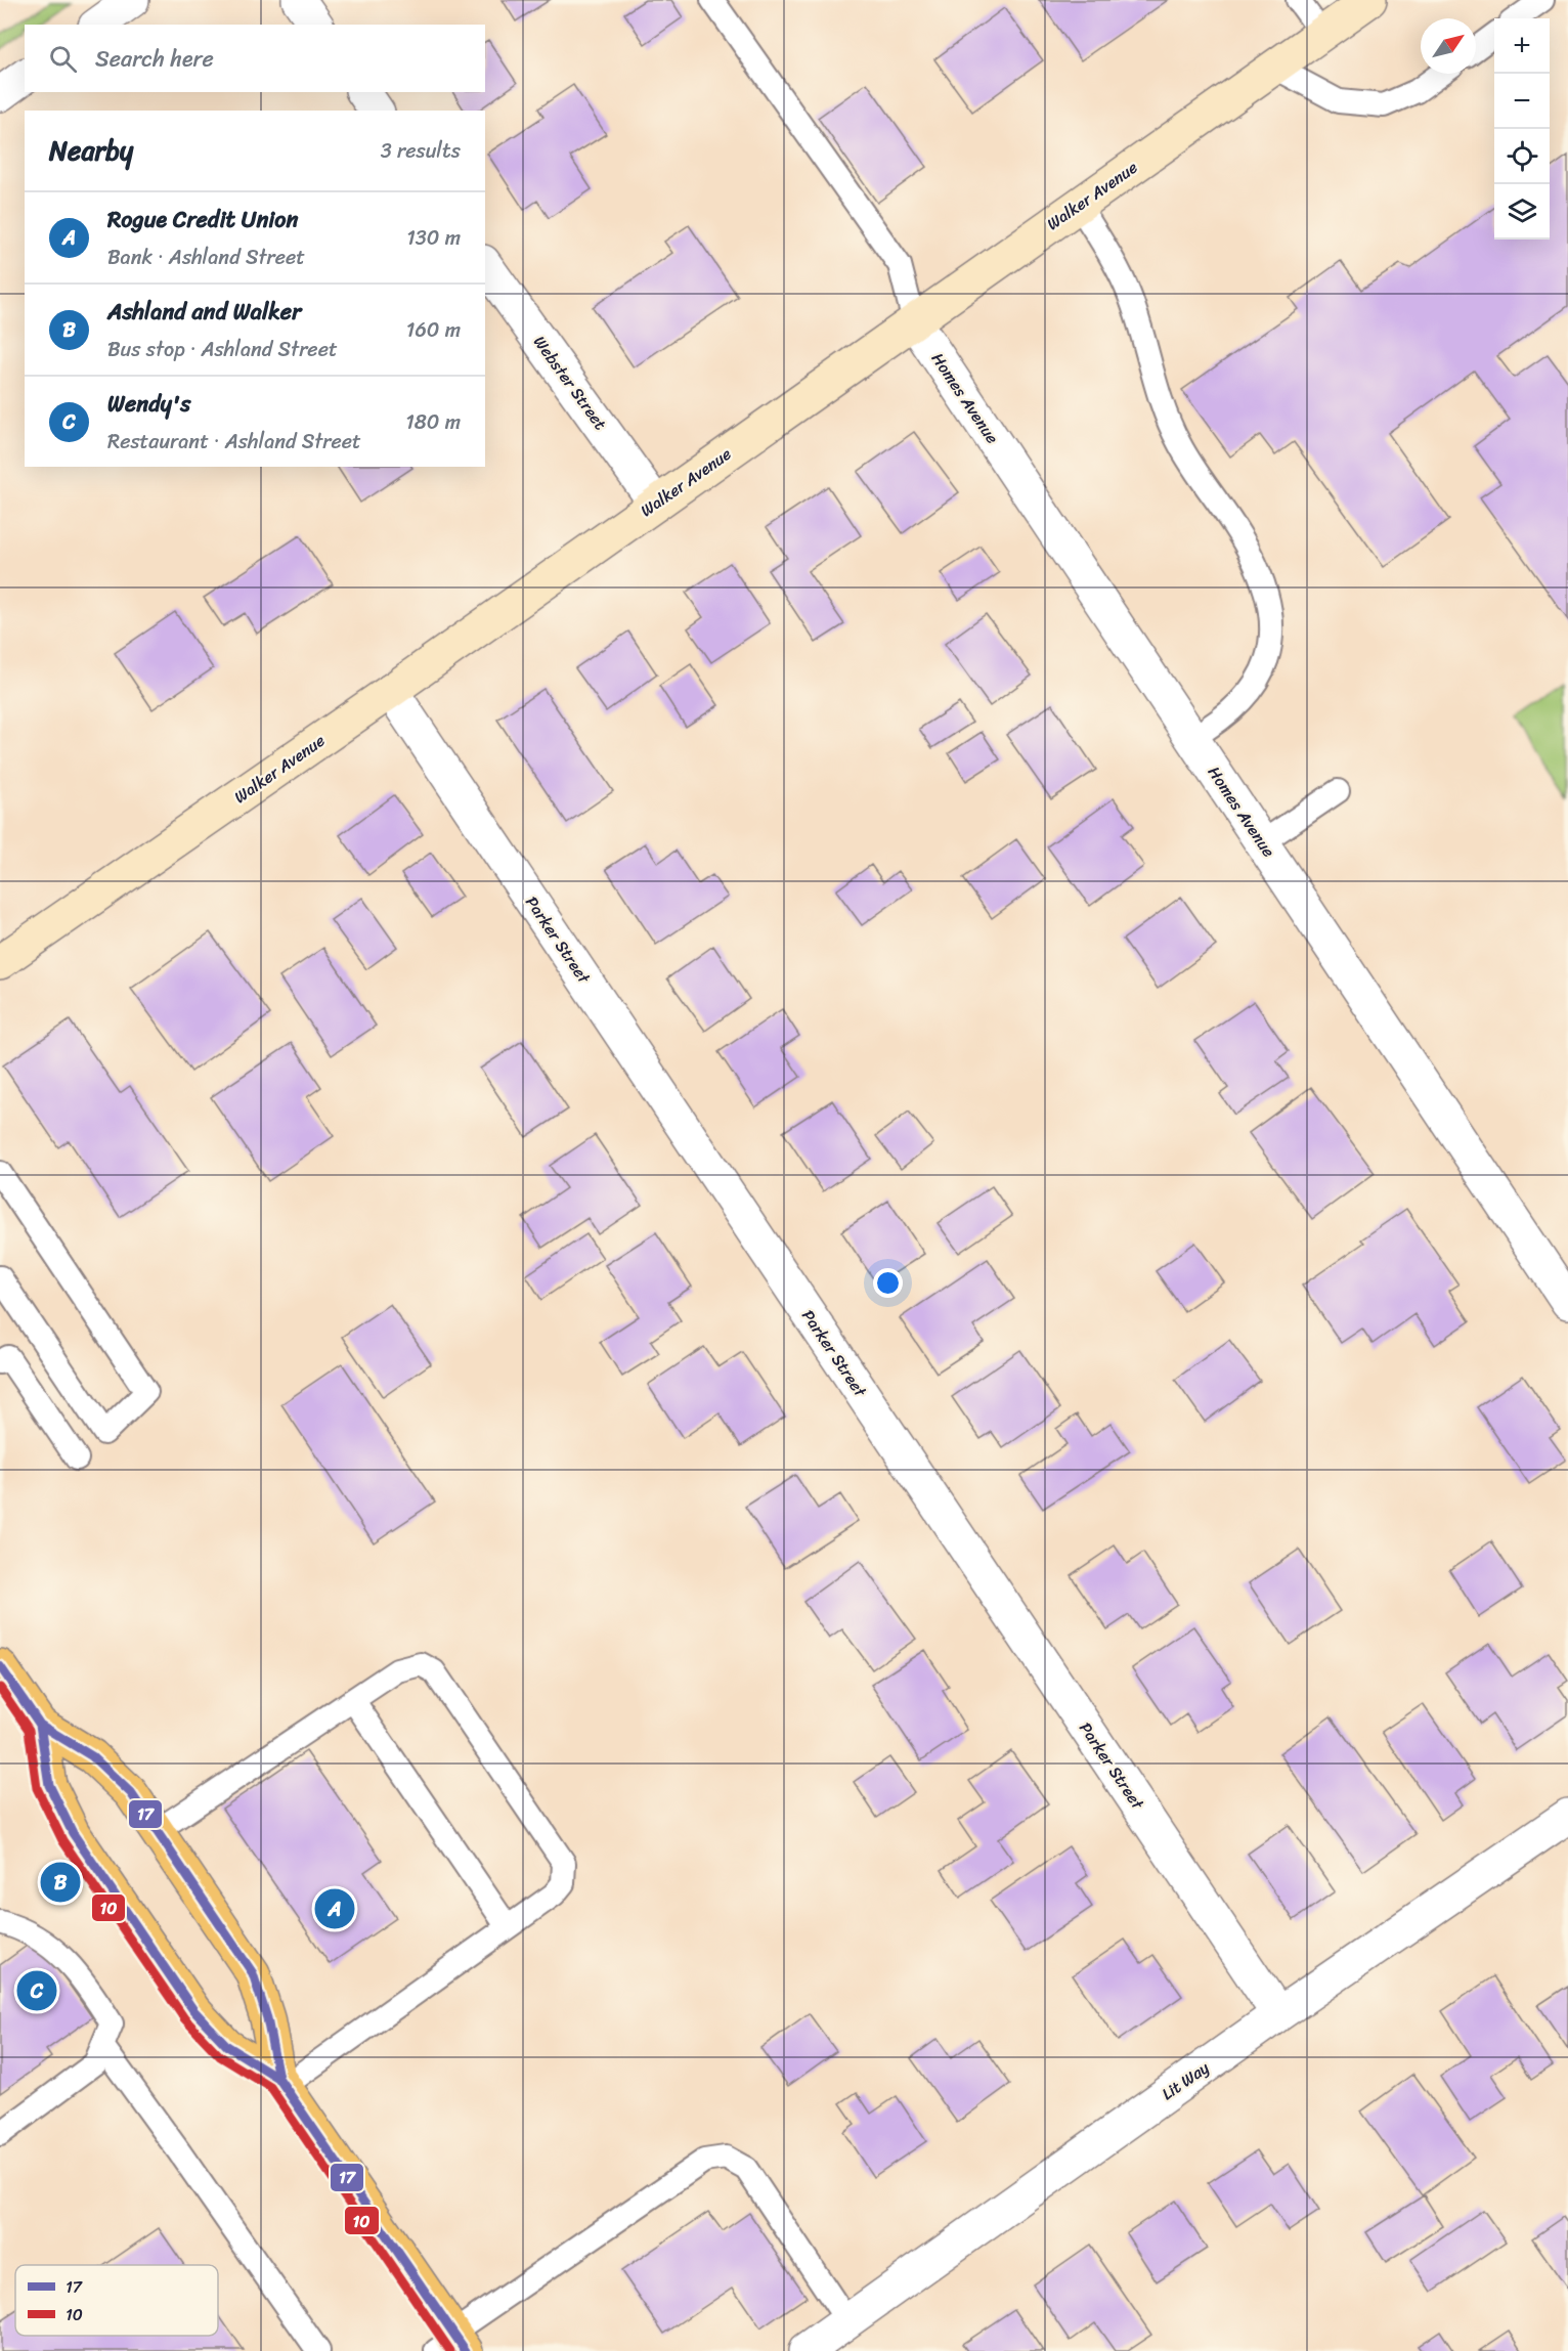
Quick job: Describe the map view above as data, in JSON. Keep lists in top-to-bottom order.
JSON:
{
  "streets": {
    "street": [
      "Walker Avenue",
      "Webster Street",
      "Homes Avenue",
      "Parker Street",
      "Lit Way"
    ]
  },
  "crossings": [
    ["Walker Avenue", "Webster Street"],
    ["Walker Avenue", "Homes Avenue"],
    ["Walker Avenue", "Parker Street"],
    ["Parker Street", "Lit Way"]
  ],
  "lines": ["transit line 17", "transit line 10"],
  "legend": ["17", "10"],
  "north": "top right",
  "page": {
    "map_buttons": ["+", "−"],
    "search": "Search here",
    "heading": ["Nearby", "3 results"],
    "list": [
      {
        "mark": "A",
        "name": "Rogue Credit Union",
        "note": "Bank · Ashland Street",
        "value": "130 m"
      },
      {
        "mark": "B",
        "name": "Ashland and Walker",
        "note": "Bus stop · Ashland Street",
        "value": "160 m"
      },
      {
        "mark": "C",
        "name": "Wendy's",
        "note": "Restaurant · Ashland Street",
        "value": "180 m"
      }
    ],
    "pins": ["B", "A", "C"]
  }
}
